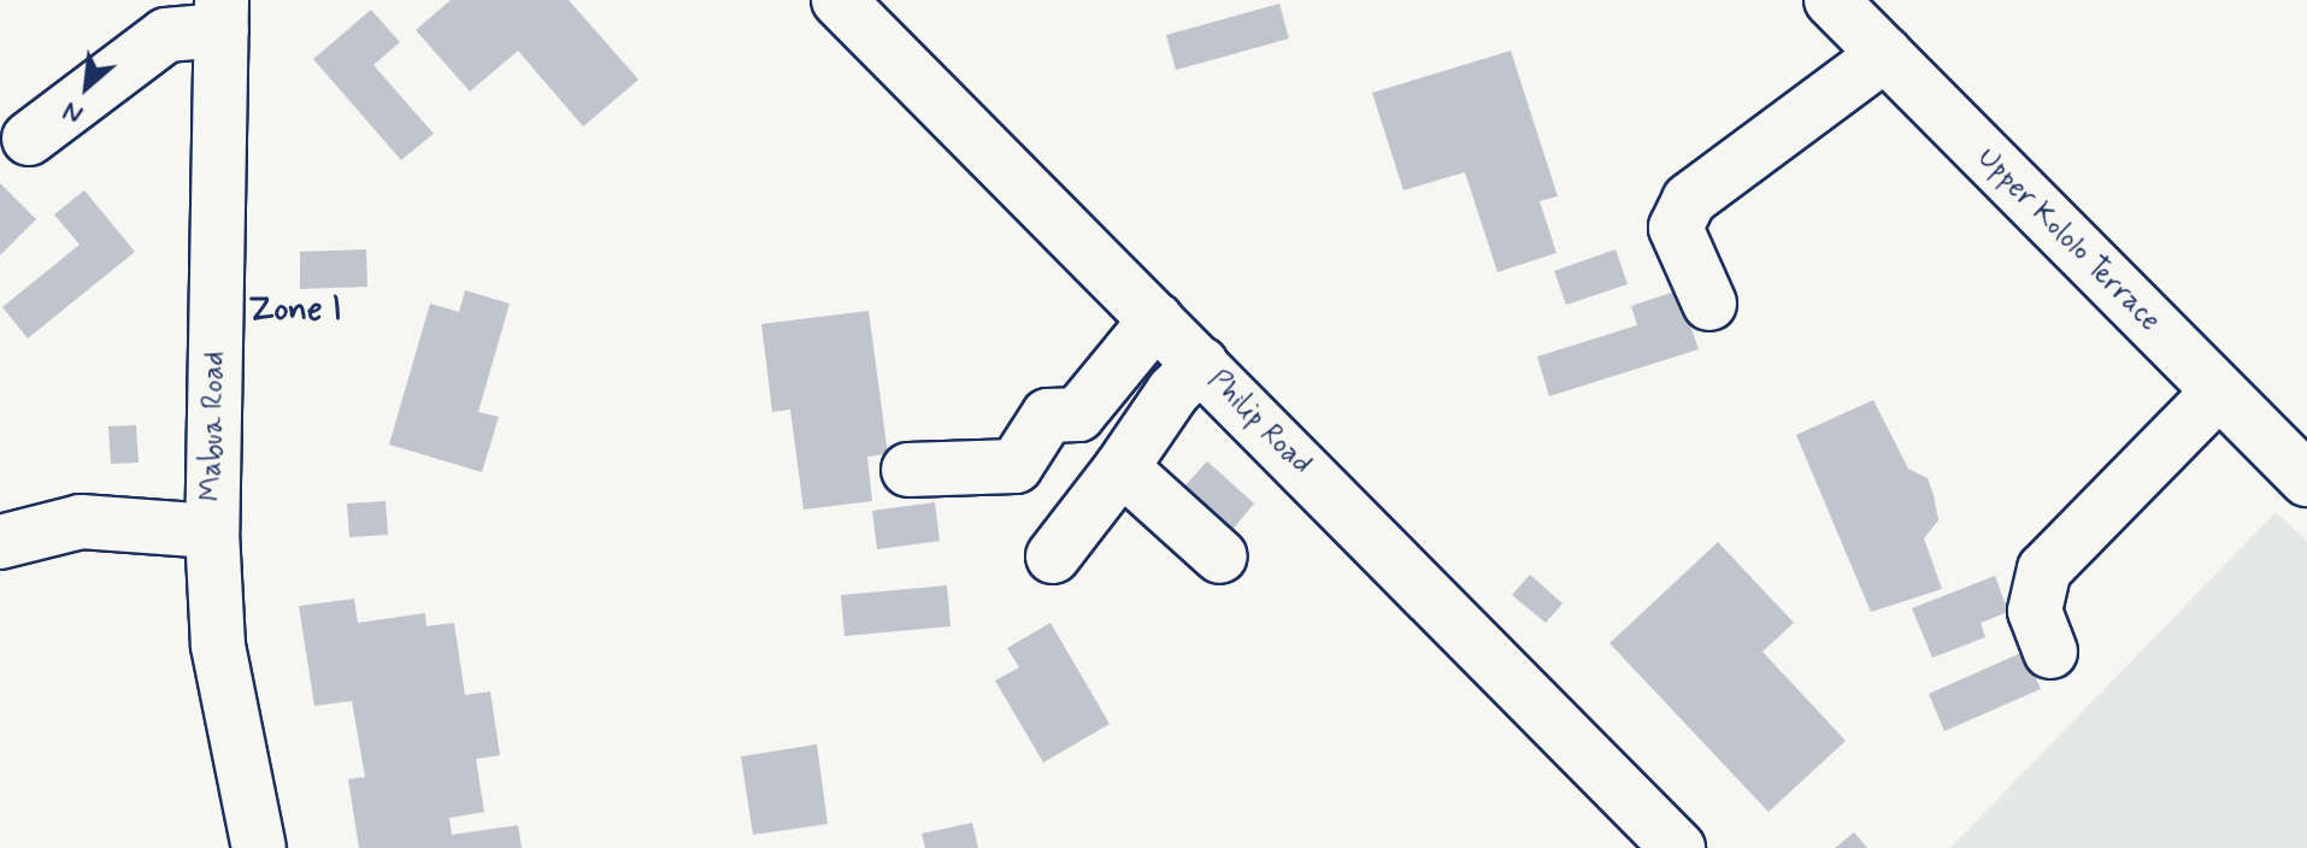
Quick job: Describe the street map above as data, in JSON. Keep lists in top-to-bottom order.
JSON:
{
  "streets": {
    "street": ["Upper Kololo Terrace", "Philip Road", "Mabua Road"]
  },
  "districts": ["Zone I"],
  "north": "bottom left"
}
